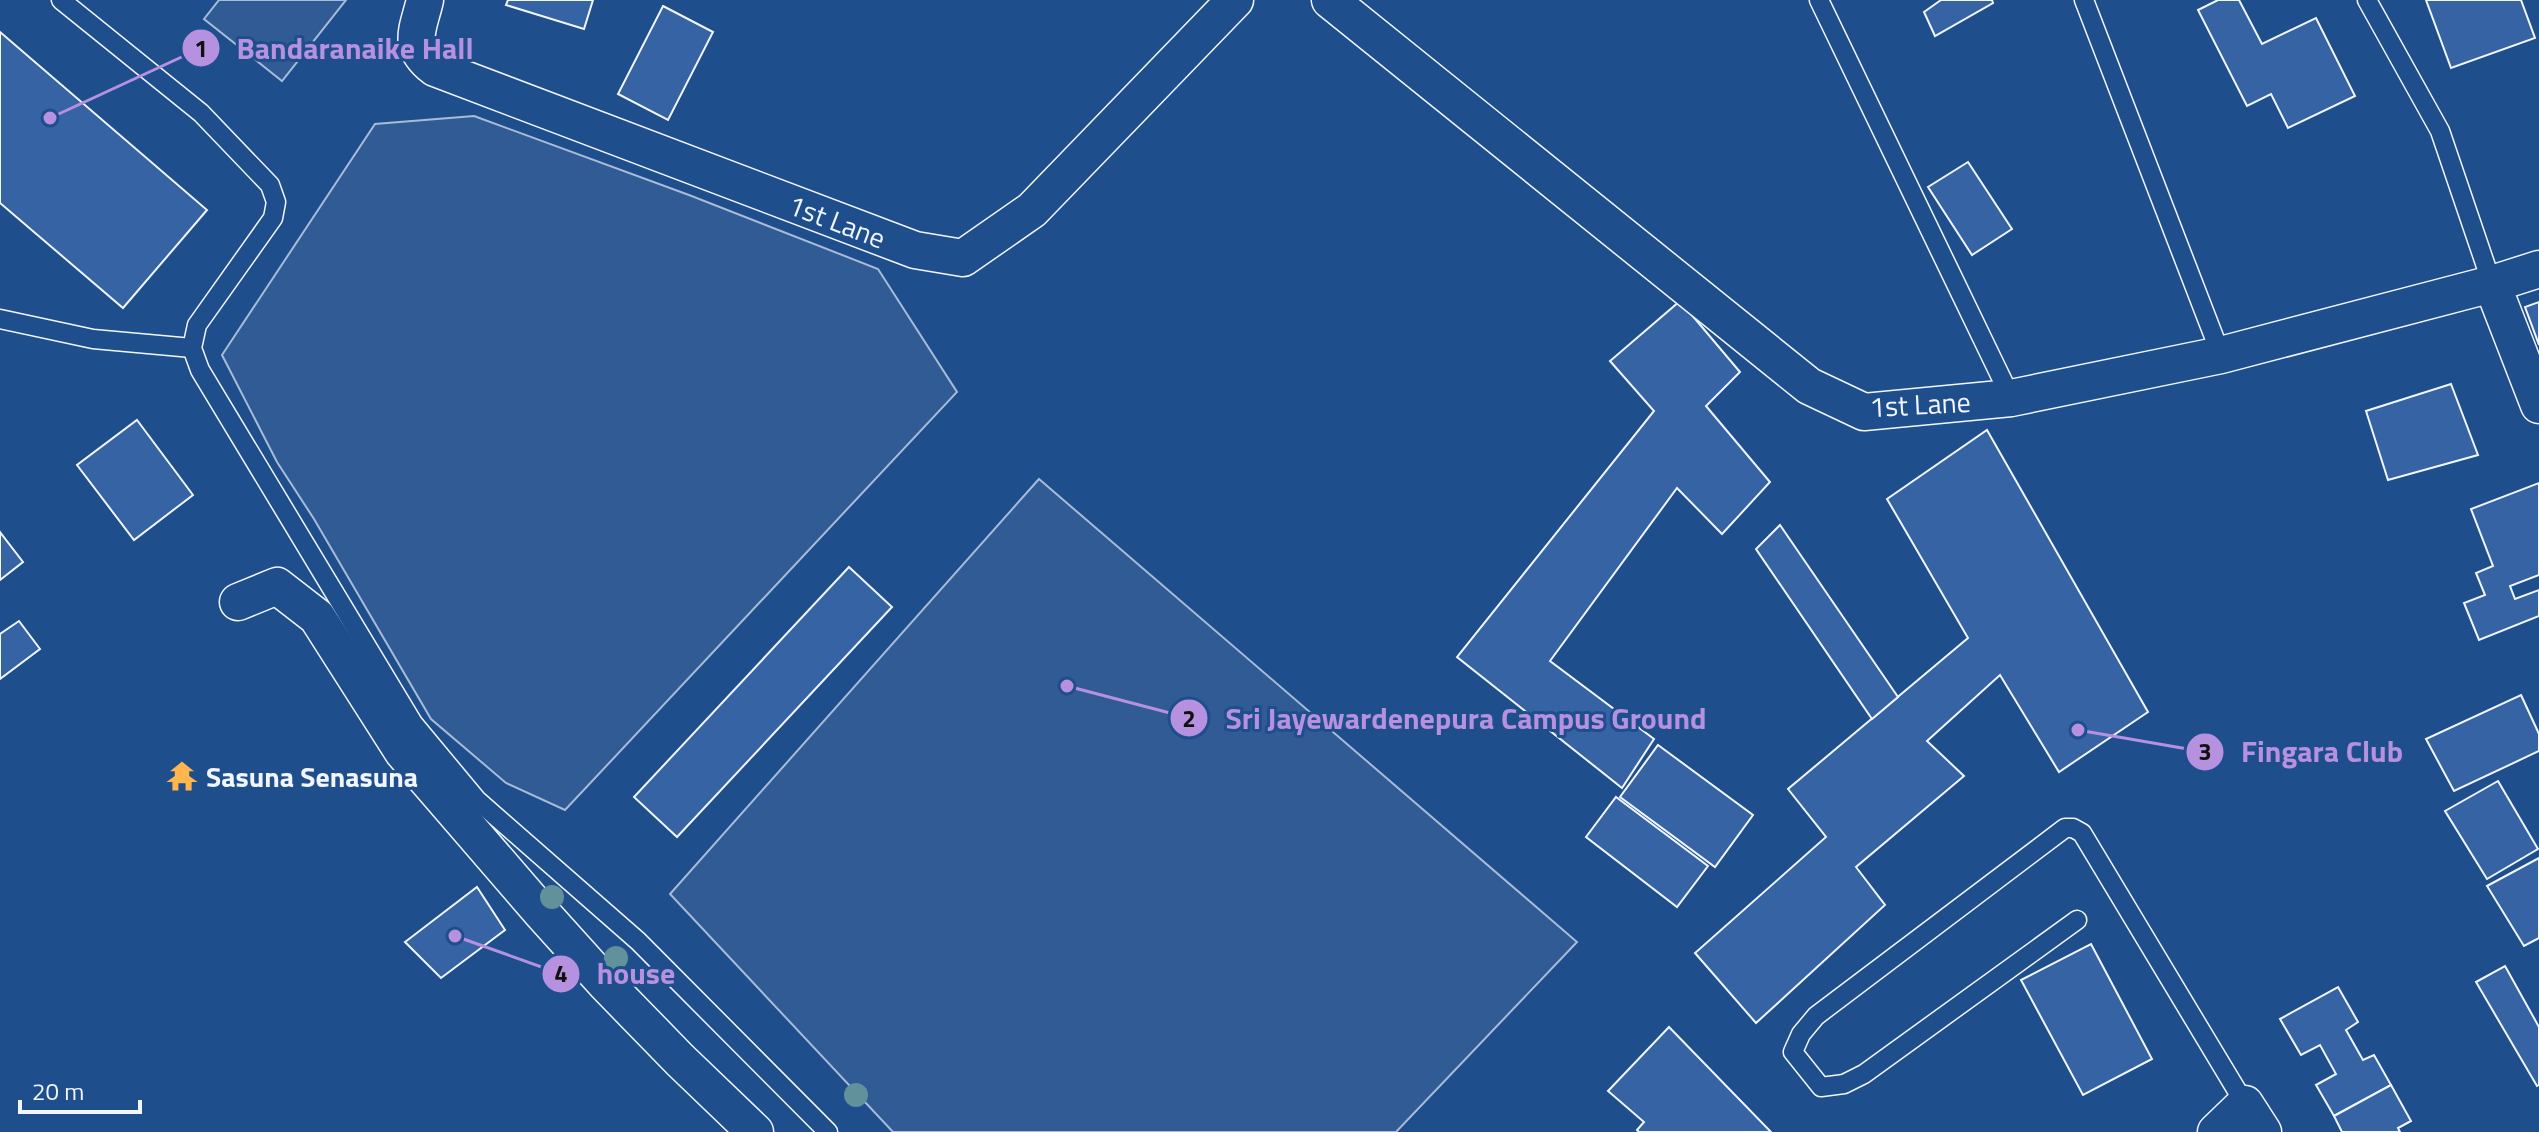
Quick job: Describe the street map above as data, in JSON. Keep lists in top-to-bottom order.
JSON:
{
  "streets": {
    "street": ["1st Lane"]
  },
  "places": {
    "other": [
      "Bandaranaike Hall",
      "Sri Jayewardenepura Campus Ground",
      "Fingara Club",
      "house"
    ],
    "temple": ["Sasuna Senasuna"]
  },
  "scale_bar": "20 m"
}
